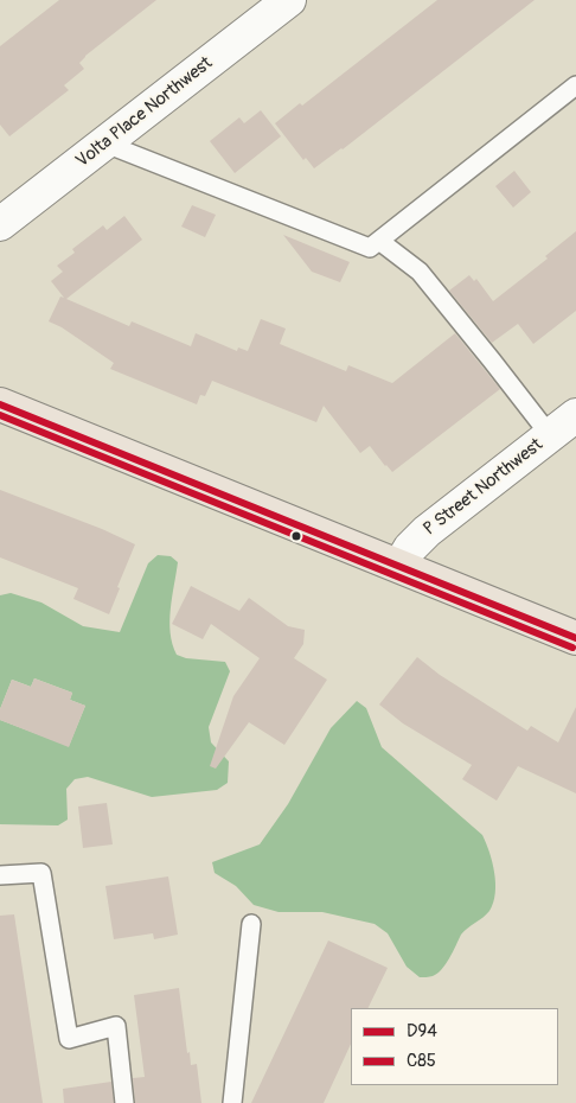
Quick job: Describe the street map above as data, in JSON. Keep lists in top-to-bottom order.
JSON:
{
  "streets": {
    "street": ["Volta Place Northwest", "P Street Northwest"]
  },
  "lines": ["transit line D94", "transit line C85"],
  "legend": ["D94", "C85"]
}
